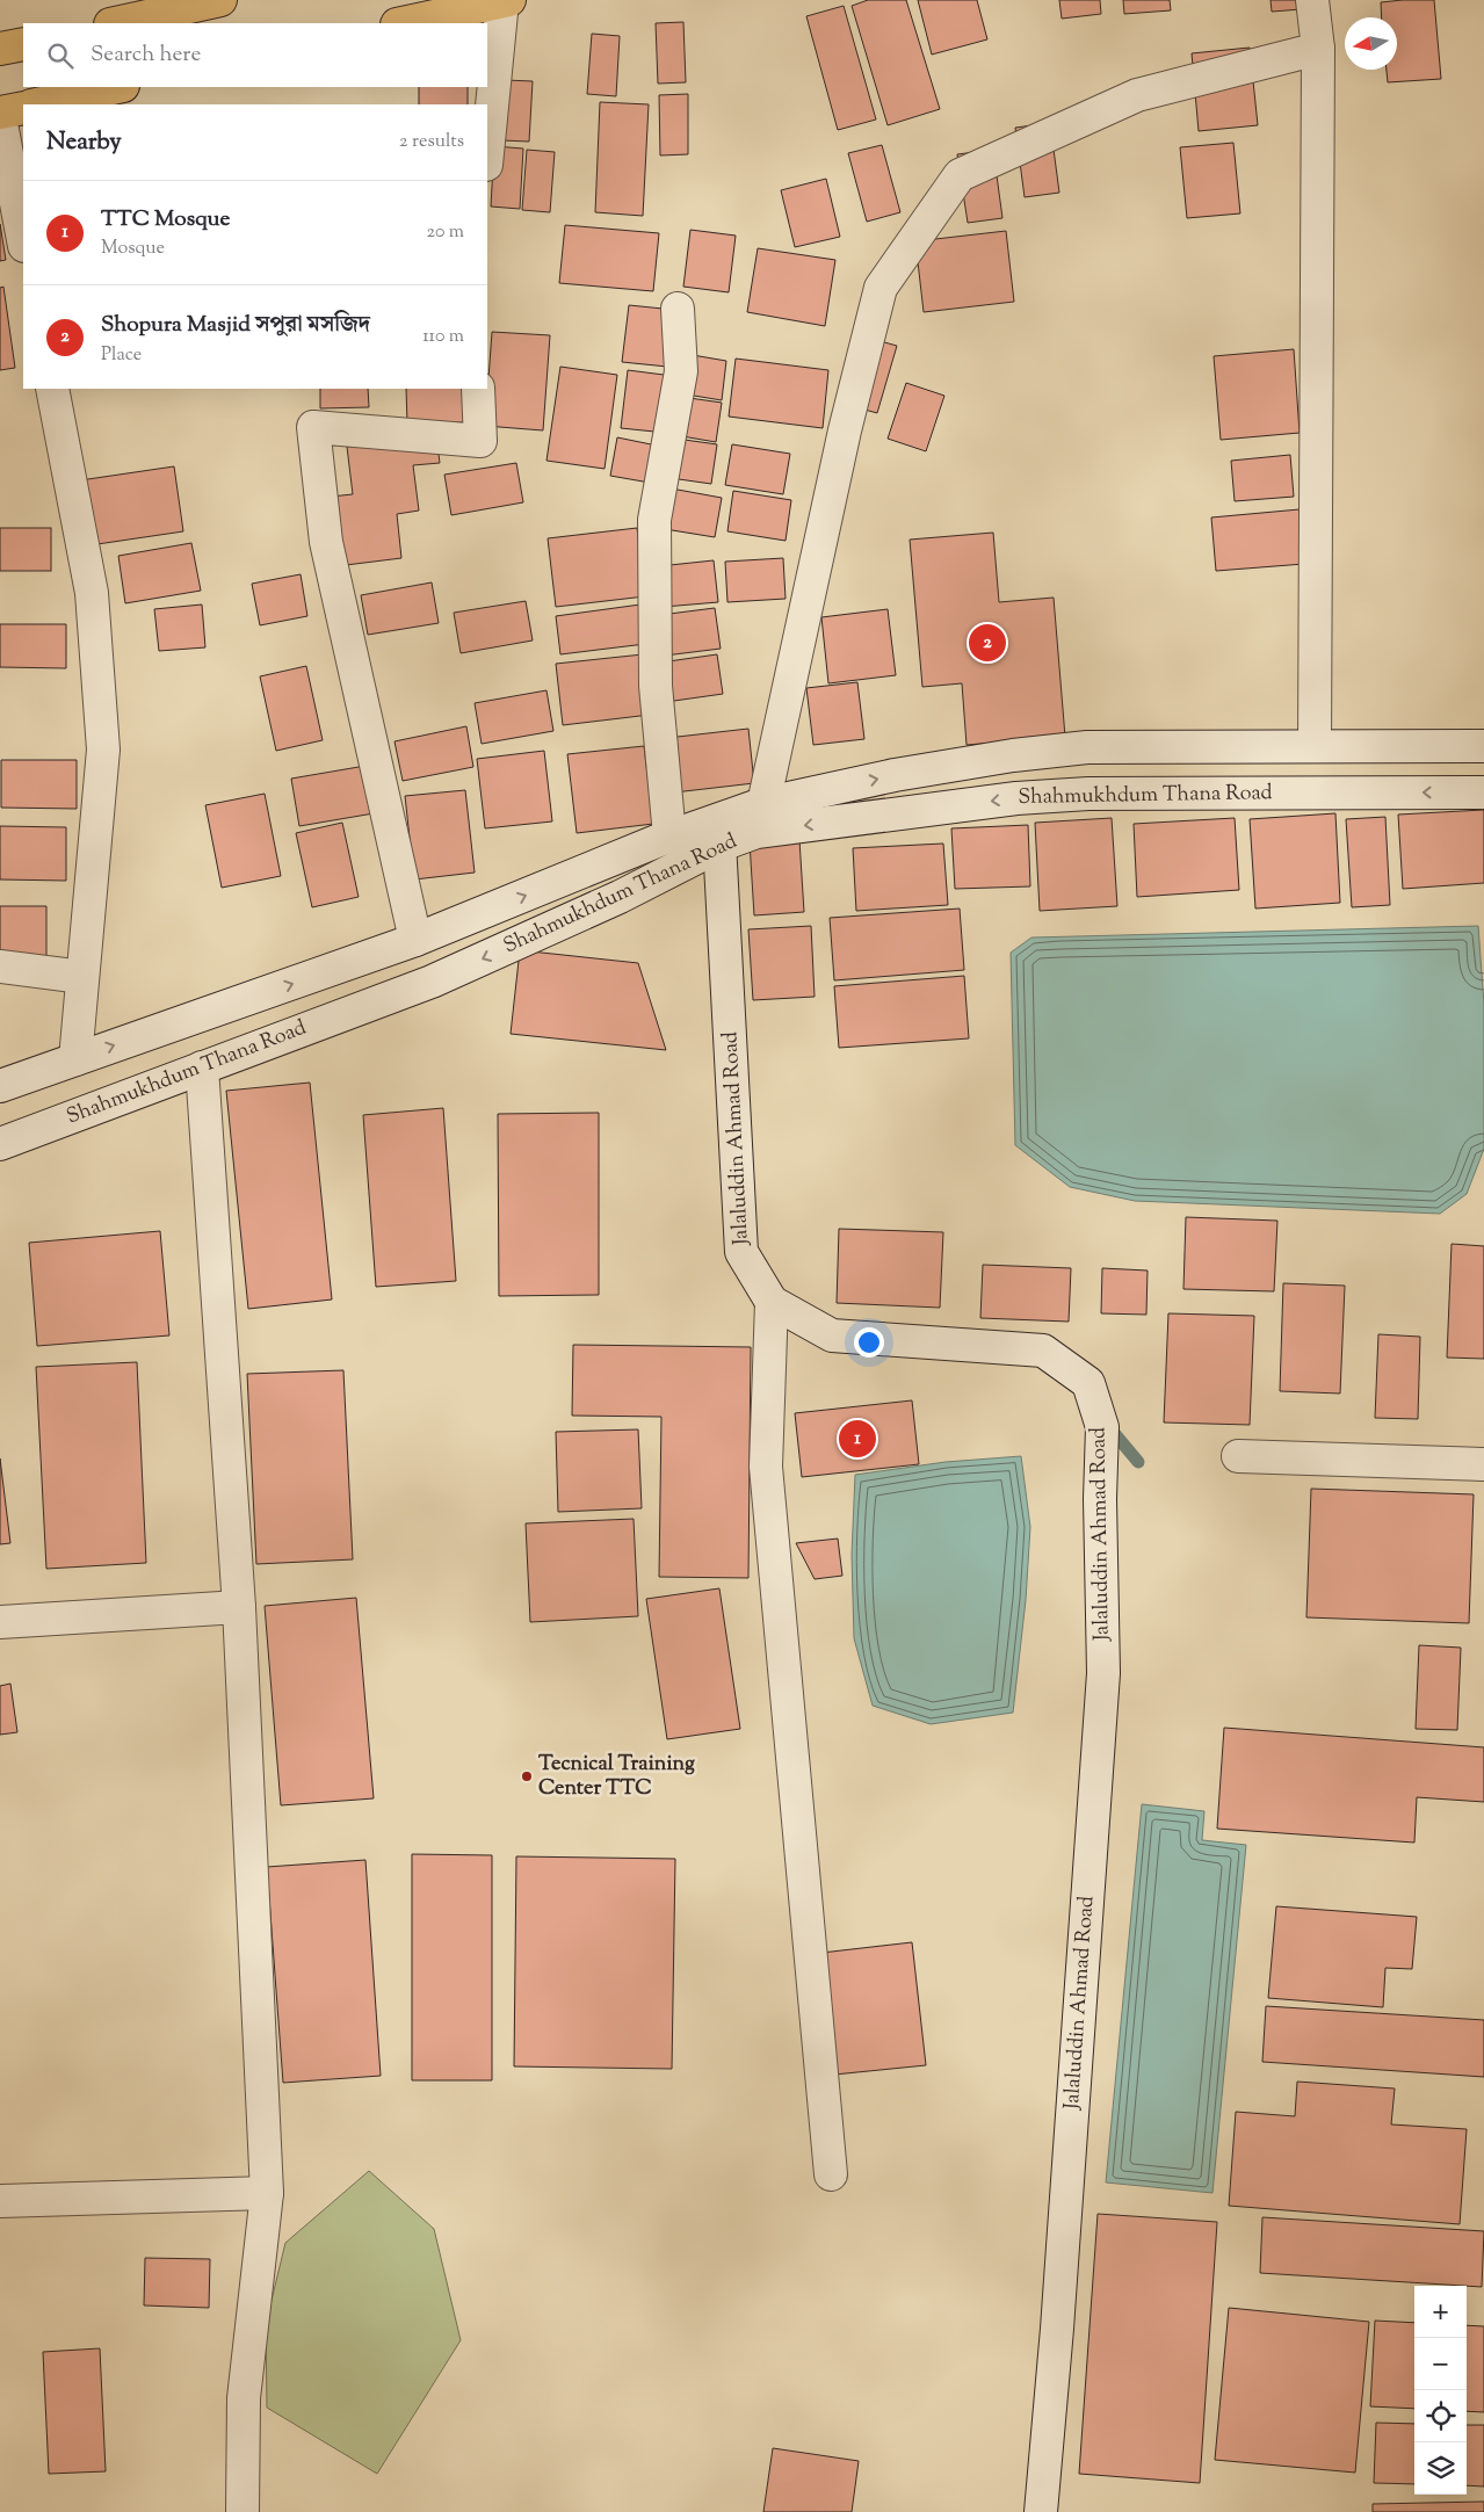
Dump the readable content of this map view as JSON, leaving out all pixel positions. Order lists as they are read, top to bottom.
{
  "streets": {
    "street": ["Shahmukhdum Thana Road", "Jalaluddin Ahmad Road"]
  },
  "crossings": [
    ["Shahmukhdum Thana Road", "Jalaluddin Ahmad Road"]
  ],
  "places": ["Tecnical Training Center TTC"],
  "north": "left",
  "page": {
    "search": "Search here",
    "heading": ["Nearby", "2 results"],
    "list": [
      {
        "mark": "1",
        "name": "TTC Mosque",
        "note": "Mosque",
        "value": "20 m"
      },
      {
        "mark": "2",
        "name": "Shopura Masjid সপুরা মসজিদ",
        "note": "Place",
        "value": "110 m"
      }
    ],
    "pins": ["2", "1"],
    "map_buttons": ["+", "−"]
  }
}
